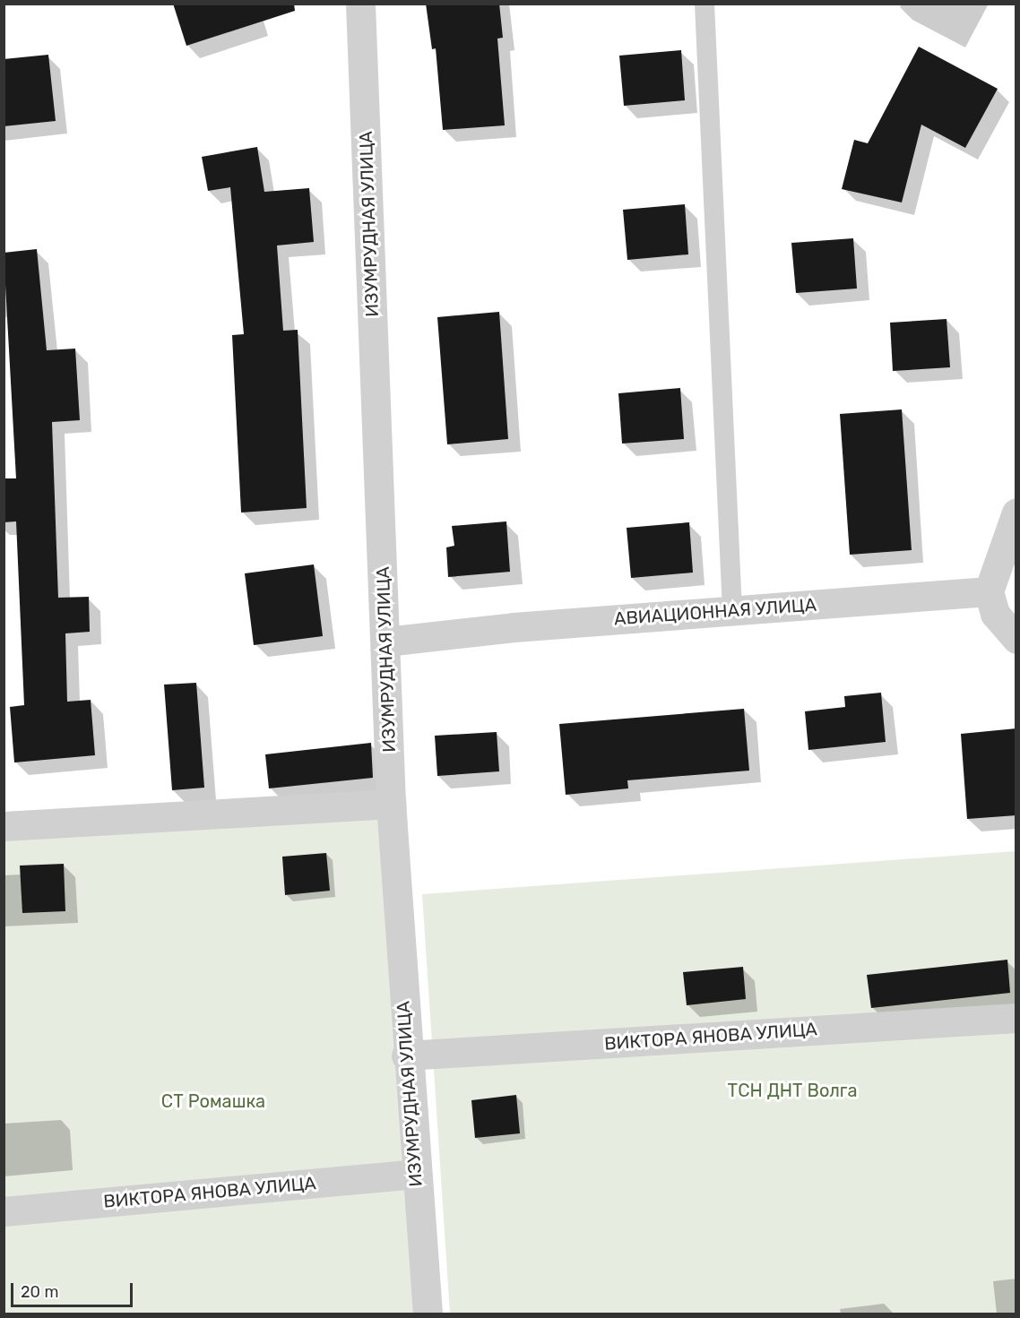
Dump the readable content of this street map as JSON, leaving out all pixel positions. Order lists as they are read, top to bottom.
{
  "streets": {
    "street": ["ИЗУМРУДНАЯ УЛИЦА", "АВИАЦИОННАЯ УЛИЦА", "ВИКТОРА ЯНОВА УЛИЦА"]
  },
  "crossings": [
    ["ИЗУМРУДНАЯ УЛИЦА", "АВИАЦИОННАЯ УЛИЦА"],
    ["ИЗУМРУДНАЯ УЛИЦА", "ВИКТОРА ЯНОВА УЛИЦА"]
  ],
  "parks": ["ТСН ДНТ Волга", "СТ Ромашка"],
  "scale_bar": "20 m"
}
